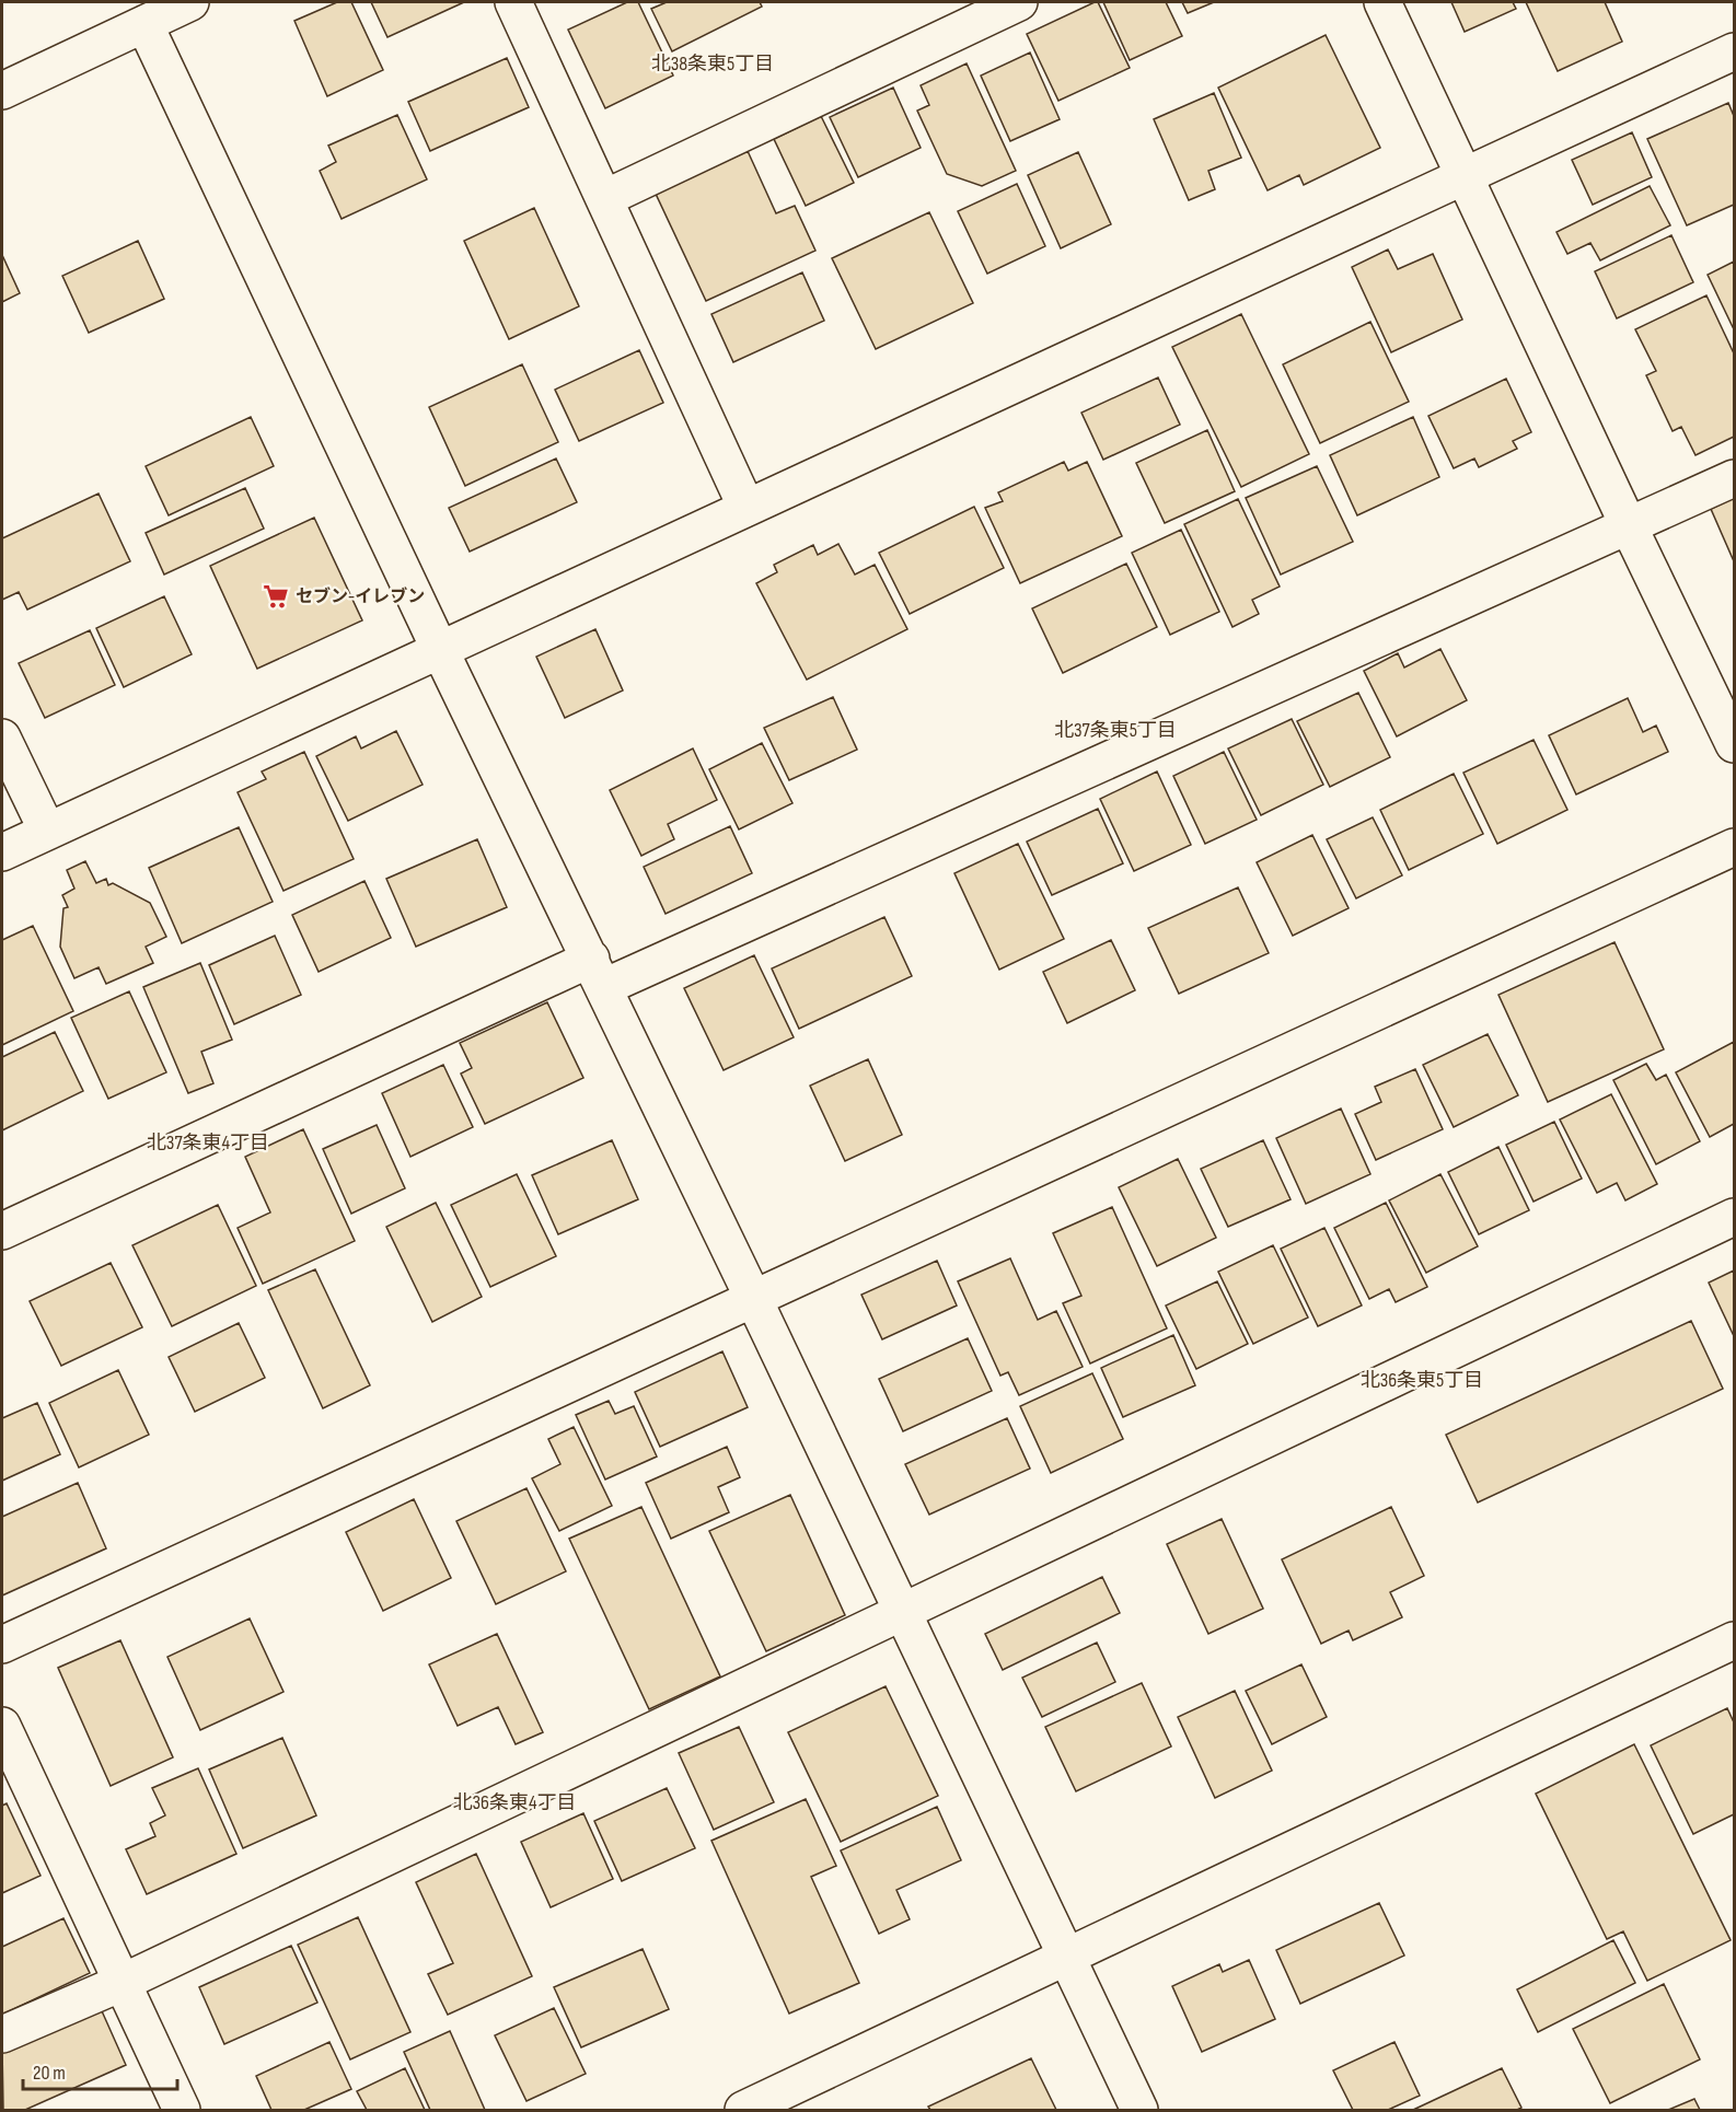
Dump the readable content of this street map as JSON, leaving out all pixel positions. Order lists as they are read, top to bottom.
{
  "districts": [
    "北38条東5丁目",
    "北37条東5丁目",
    "北37条東4丁目",
    "北36条東5丁目",
    "北36条東4丁目"
  ],
  "places": {
    "supermarket": ["セブン-イレブン"]
  },
  "scale_bar": "20 m"
}
